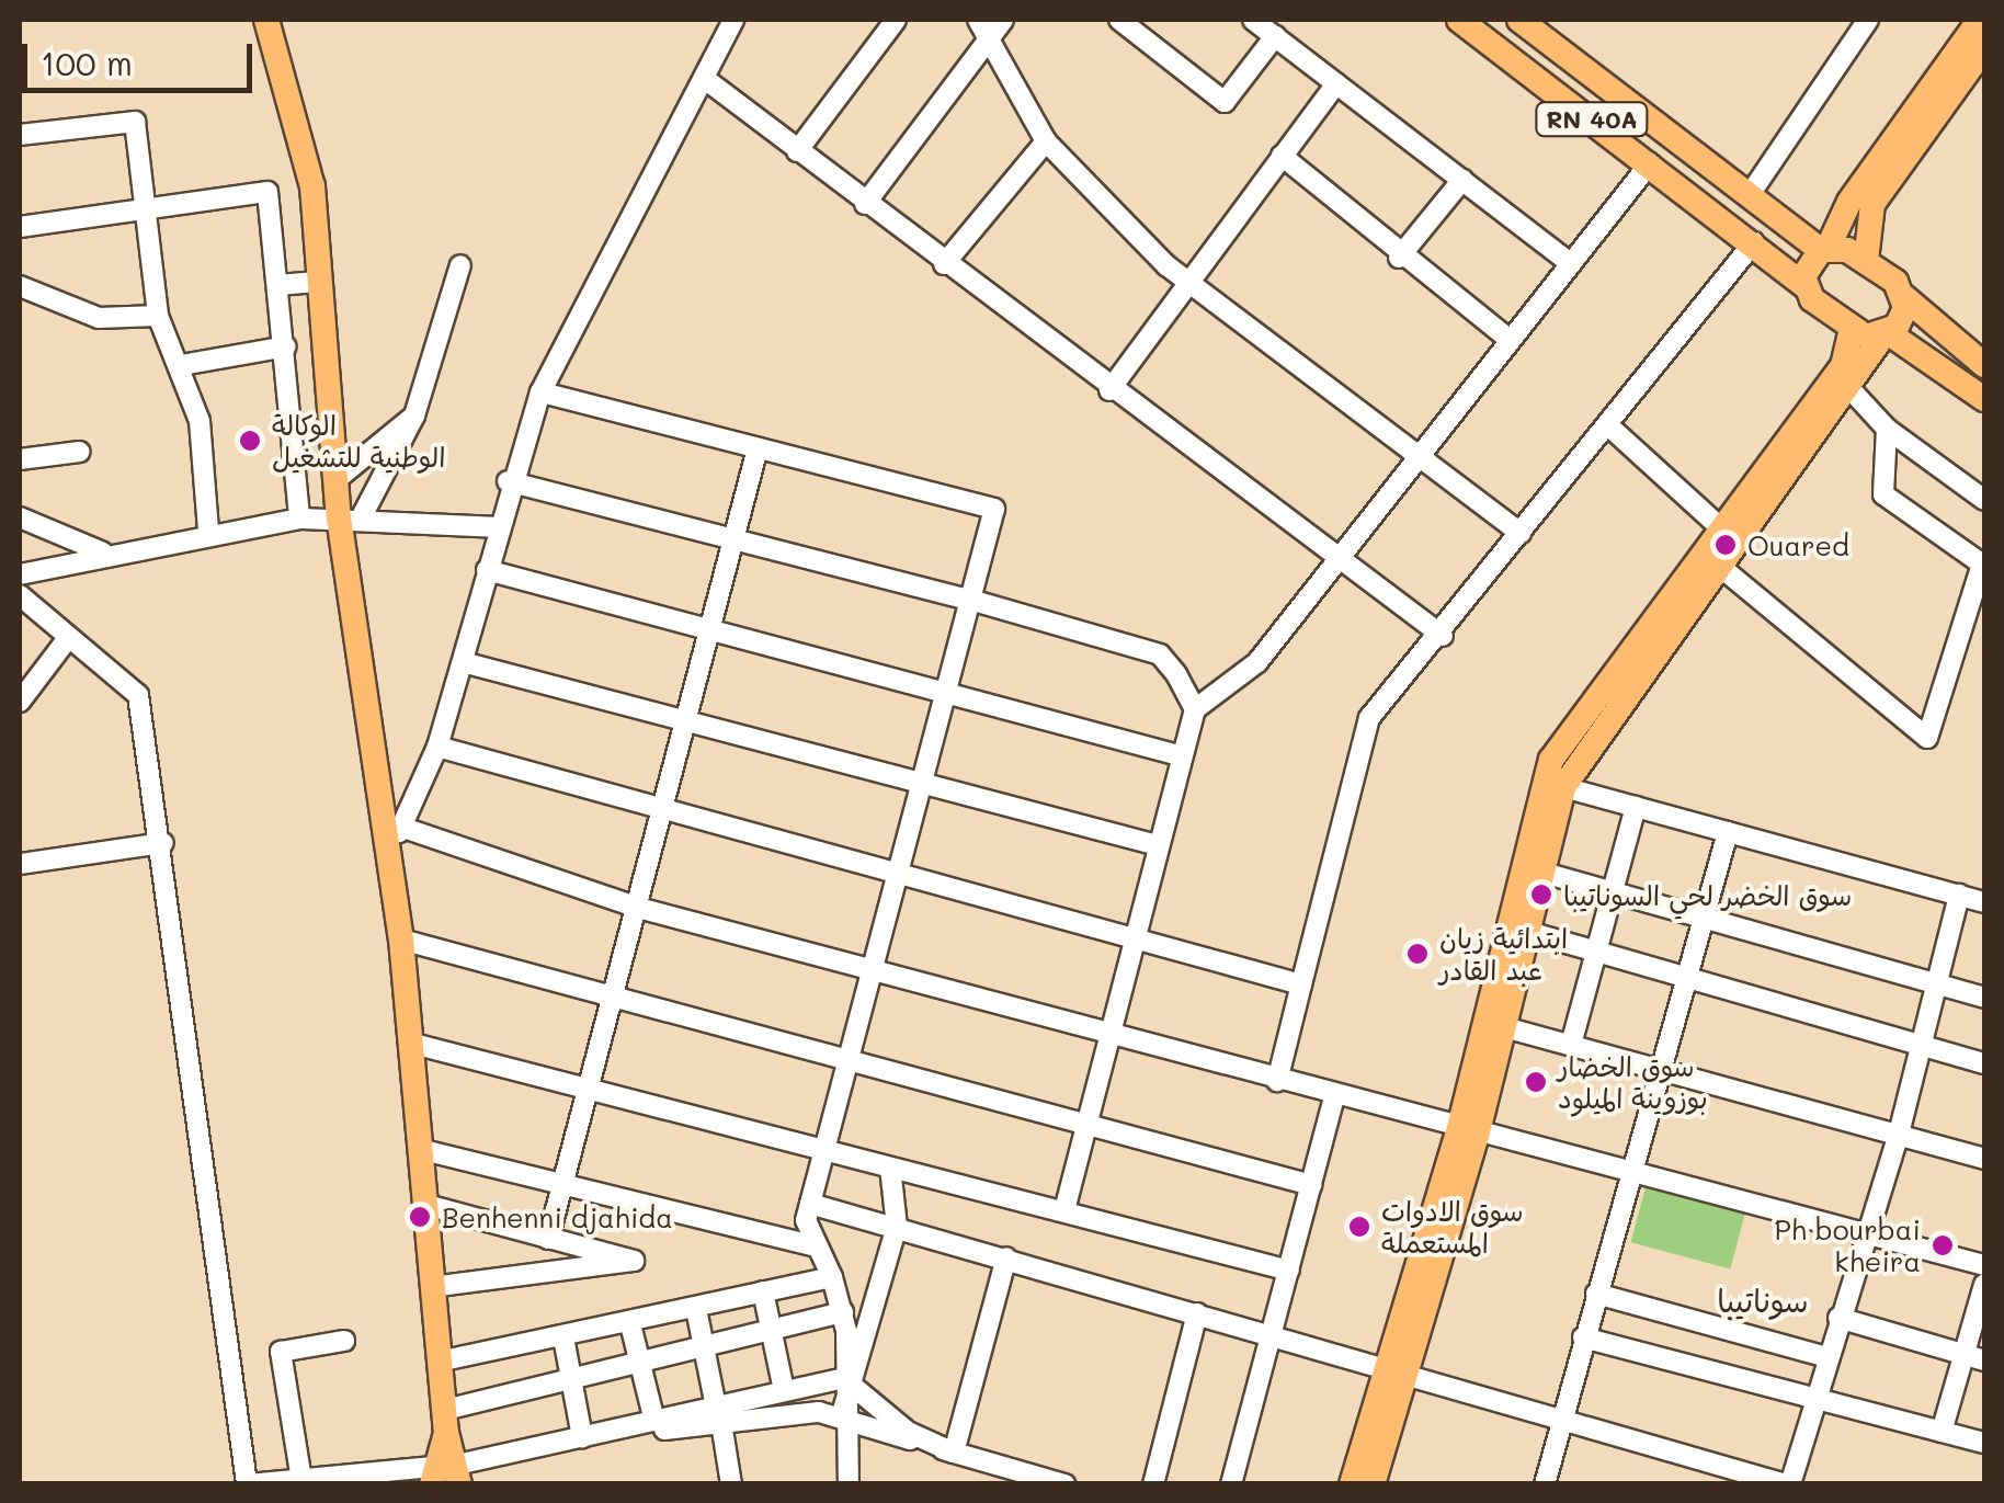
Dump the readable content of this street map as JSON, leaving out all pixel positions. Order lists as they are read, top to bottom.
{
  "streets": {
    "main road": ["RN 40A"]
  },
  "districts": ["سوناتيبا"],
  "places": [
    "الوكالة الوطنية للتشغيل",
    "Ouared",
    "سوق الخضر لحي السوناتيبا",
    "ابتدائية زيان عبد القادر",
    "سوق الخضار بوزوينة الميلود",
    "Benhenni djahida",
    "سوق الادوات المستعملة",
    "Ph bourbai kheira"
  ],
  "scale_bar": "100 m"
}
